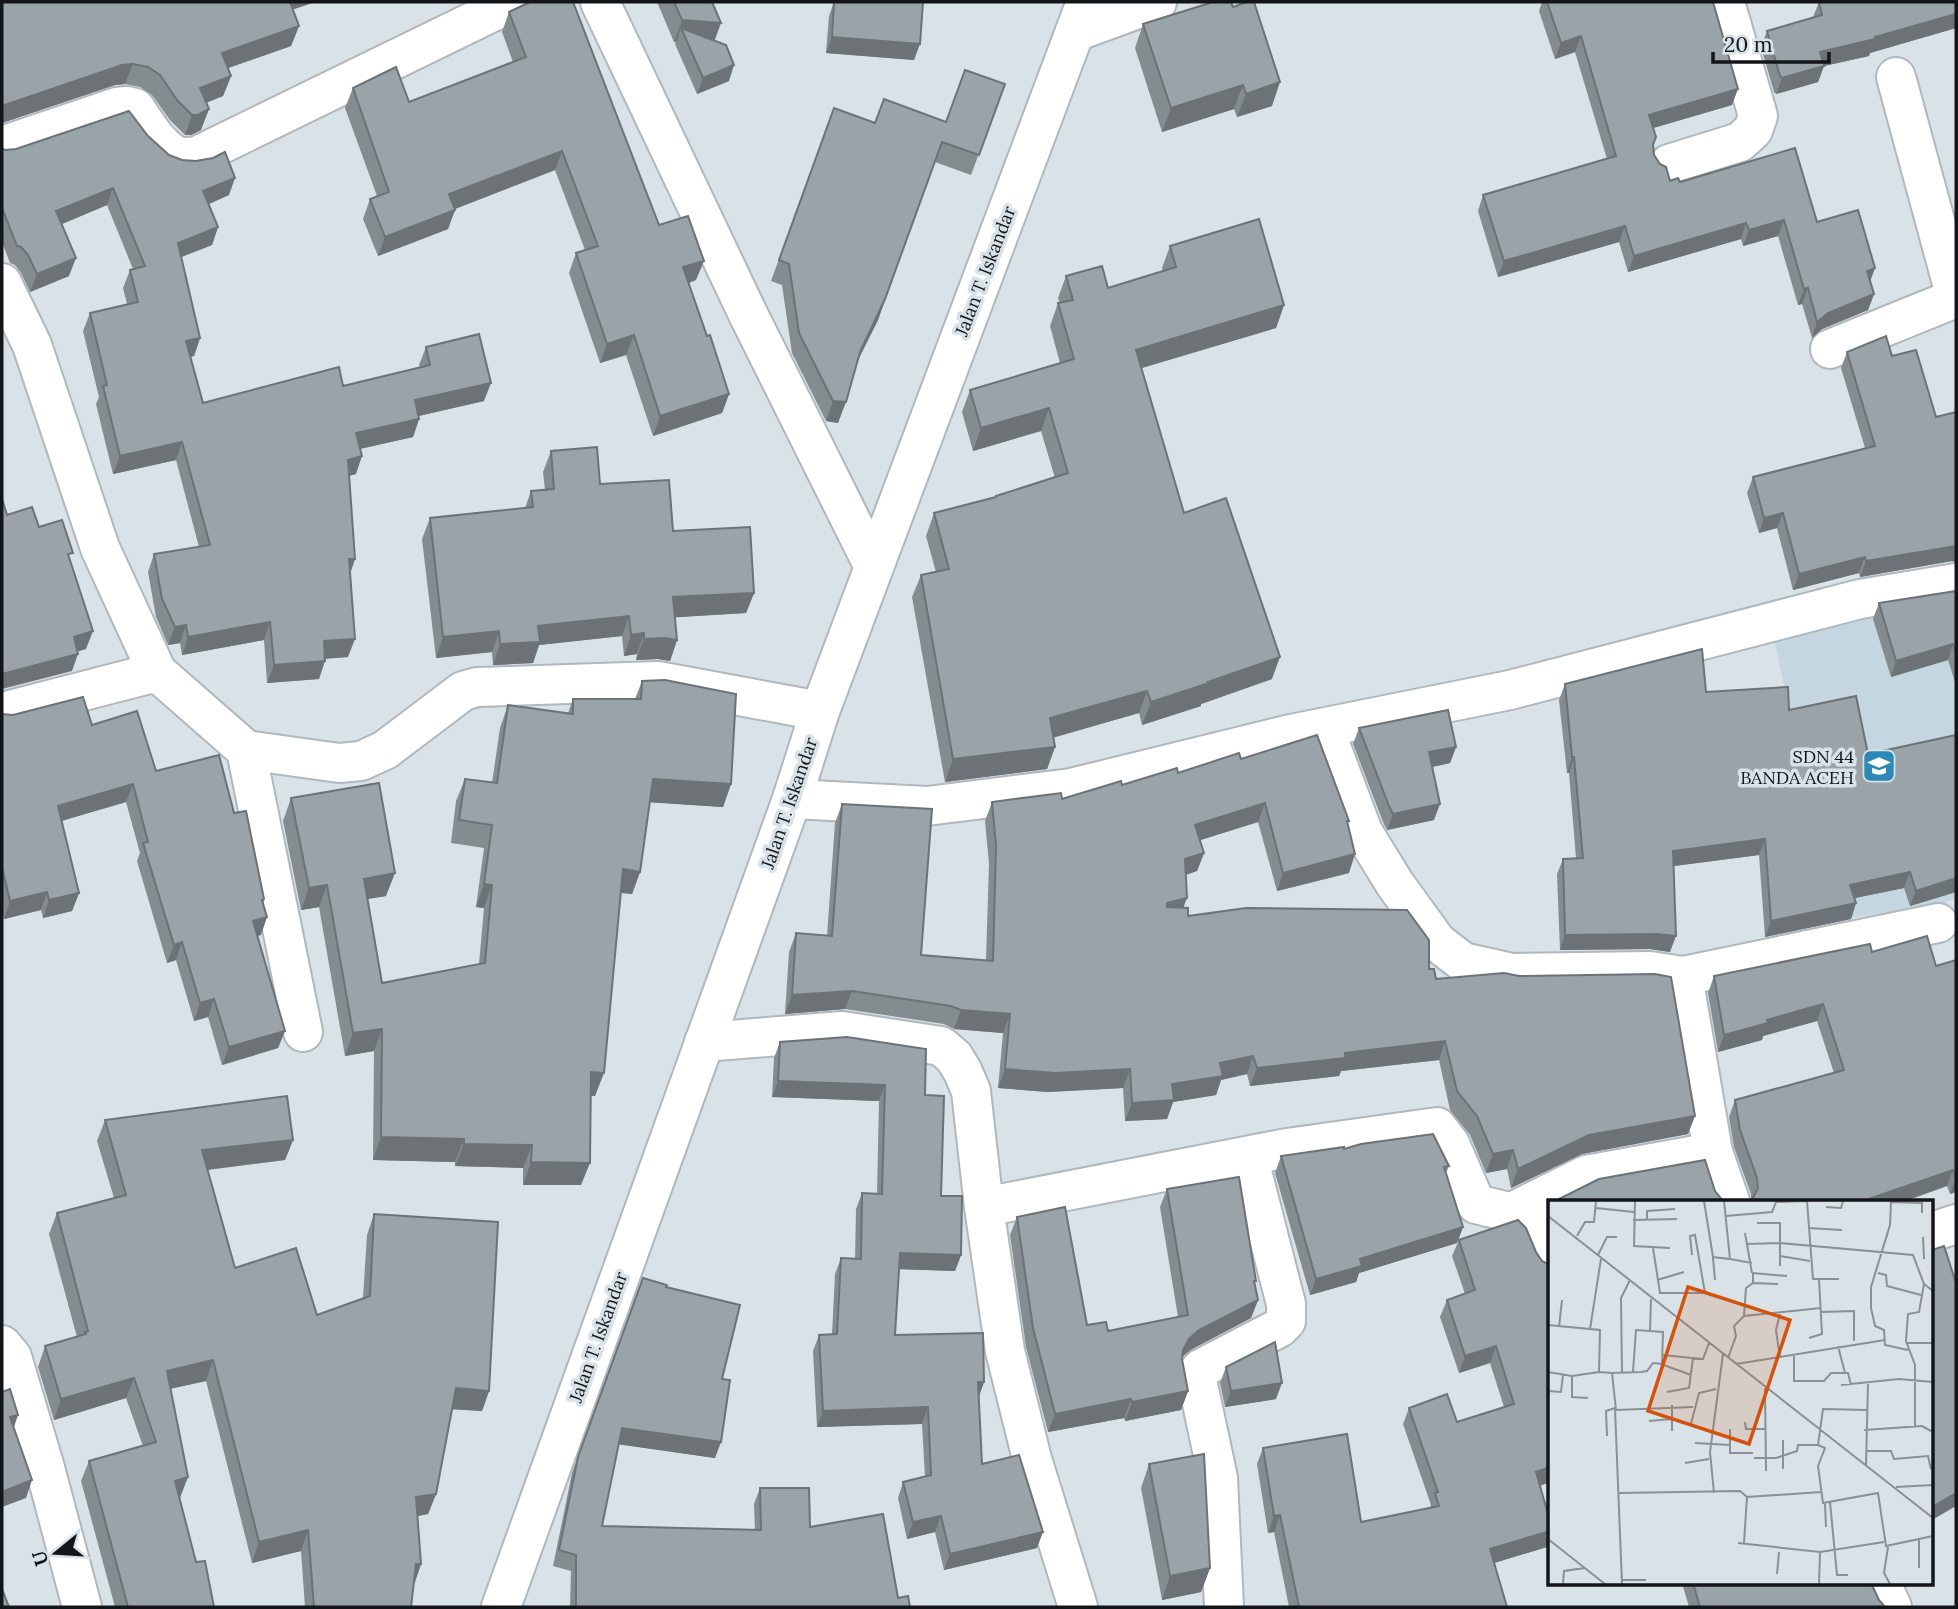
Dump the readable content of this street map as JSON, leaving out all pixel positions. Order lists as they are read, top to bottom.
{
  "streets": {
    "street": ["Jalan T. Iskandar"]
  },
  "places": {
    "school or university": ["SDN 44 BANDA ACEH"]
  },
  "scale_bar": "20 m",
  "north": "left"
}
